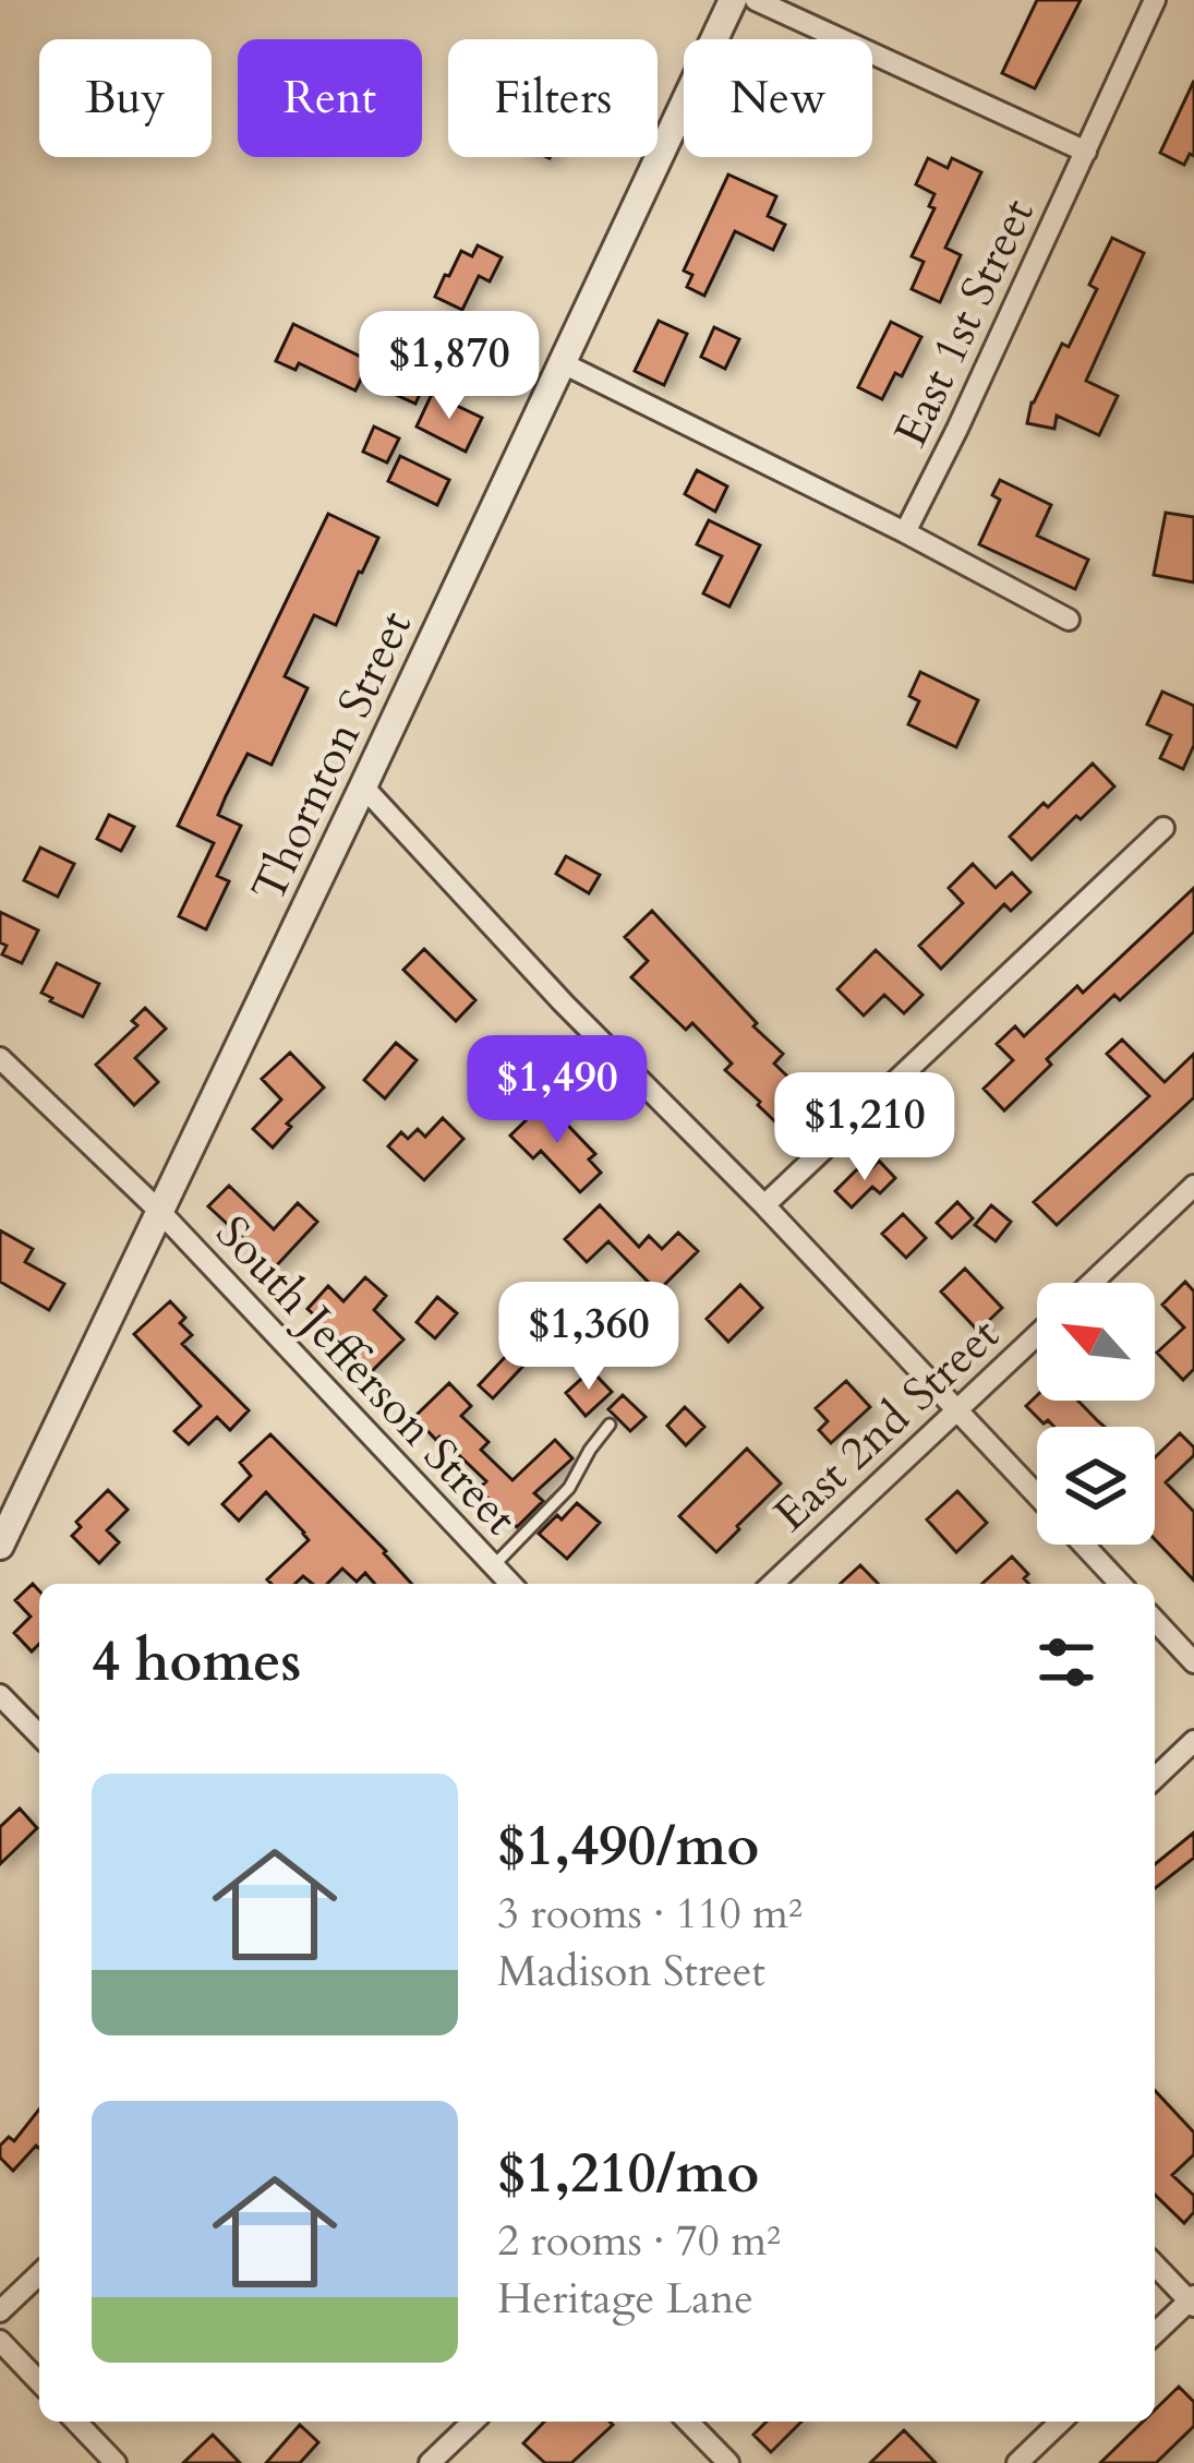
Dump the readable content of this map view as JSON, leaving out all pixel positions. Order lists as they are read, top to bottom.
{
  "streets": {
    "street": [
      "East 1st Street",
      "Thornton Street",
      "South Jefferson Street",
      "East 2nd Street"
    ]
  },
  "crossings": [
    ["Thornton Street", "South Jefferson Street"]
  ],
  "north": "top left",
  "page": {
    "chip": [
      "Buy",
      "Rent",
      "Filters",
      "New"
    ],
    "price": [
      "$1,870",
      "$1,490",
      "$1,210",
      "$1,360"
    ],
    "heading": "4 homes",
    "list": [
      {
        "name": "$1,490/mo",
        "note": "3 rooms · 110 m² · Madison Street"
      },
      {
        "name": "$1,210/mo",
        "note": "2 rooms · 70 m² · Heritage Lane"
      }
    ]
  }
}
